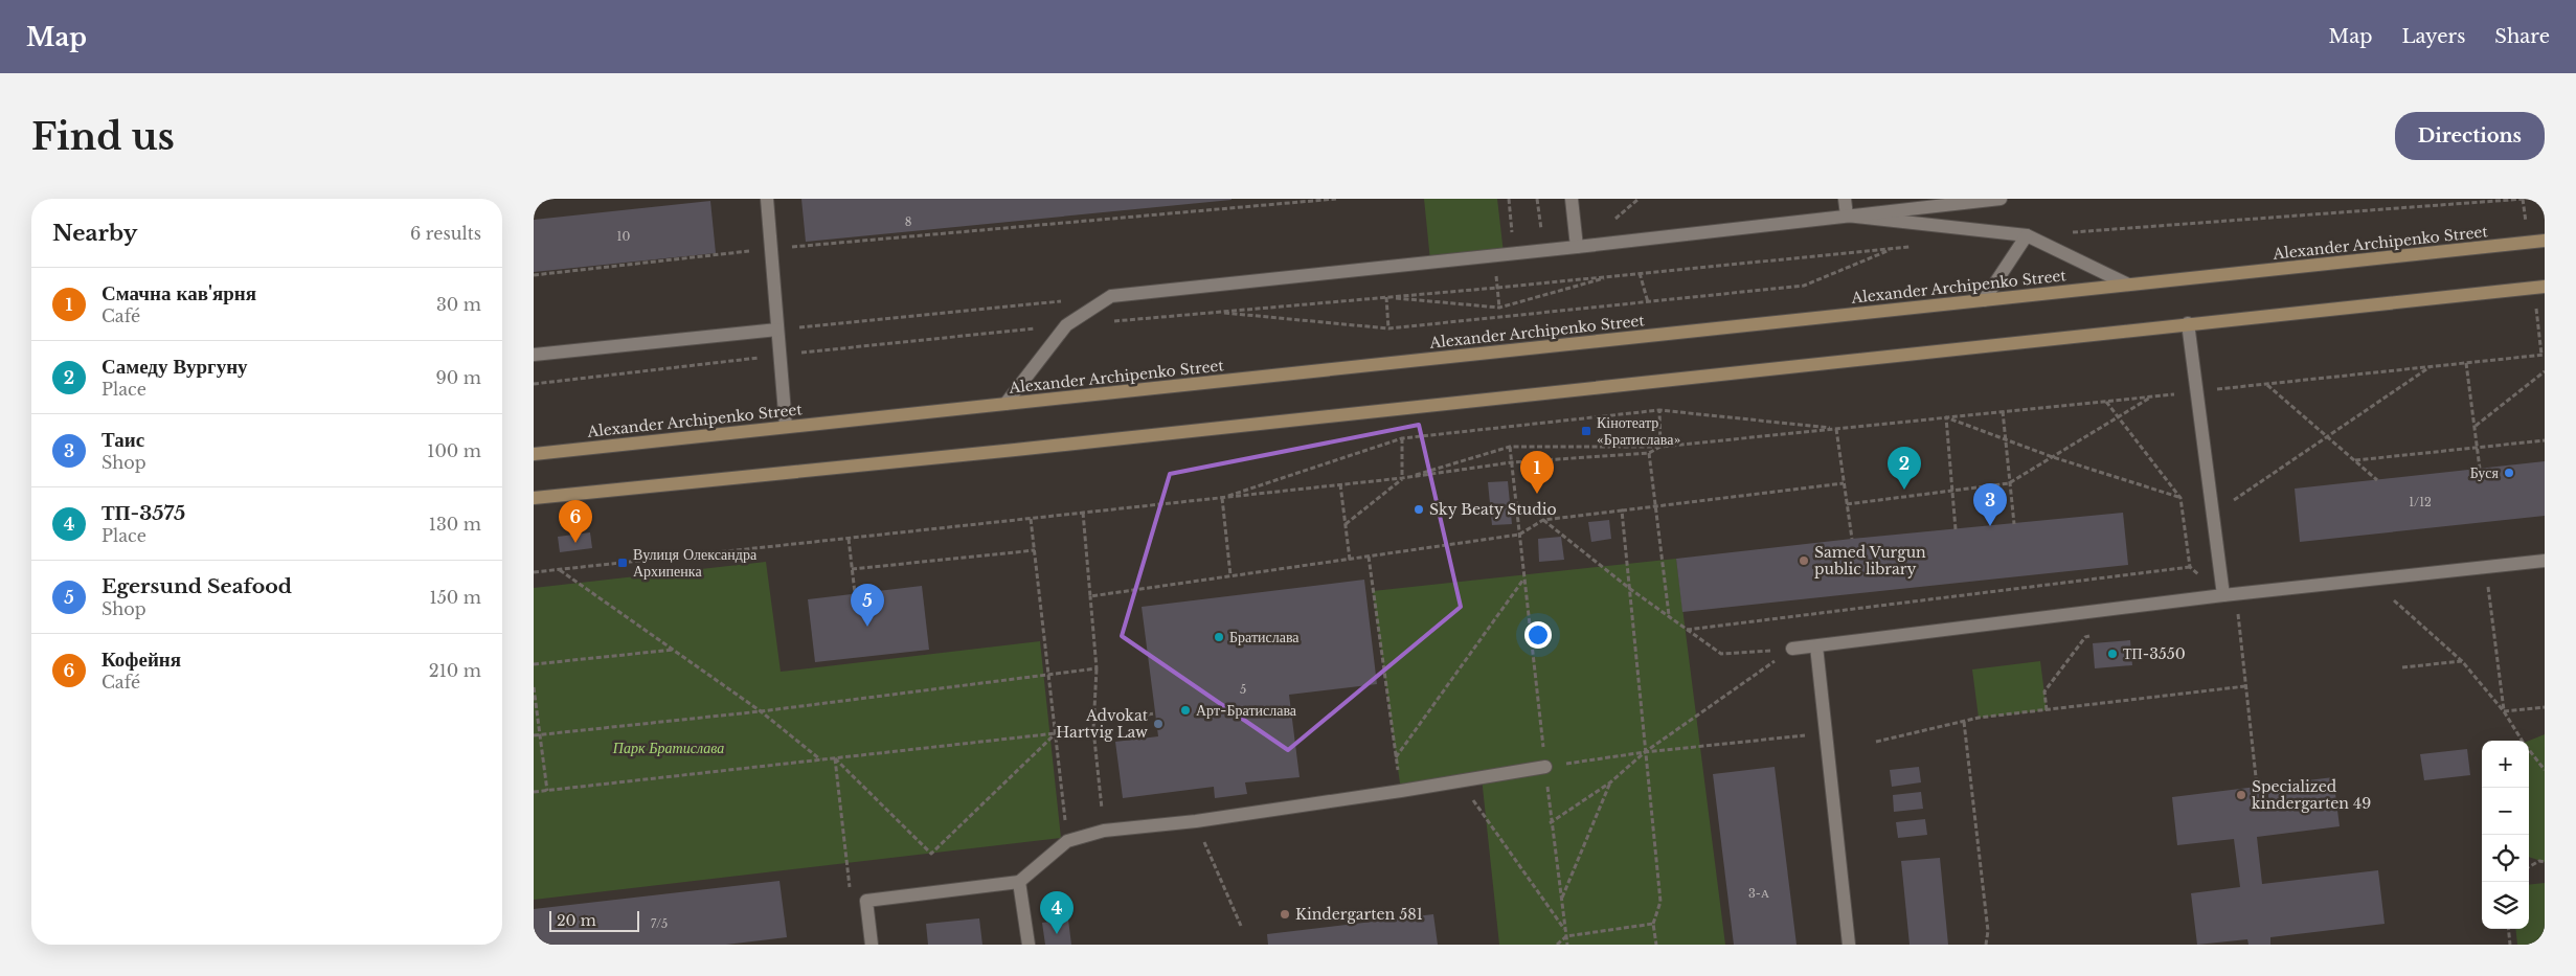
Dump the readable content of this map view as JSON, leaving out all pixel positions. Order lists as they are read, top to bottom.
{
  "streets": {
    "main road": ["Alexander Archipenko Street"]
  },
  "parks": ["Парк Братислава"],
  "places": {
    "transit": ["Кінотеатр «Братислава»", "Вулиця Олександра Архипенка"],
    "other": [
      "Буся",
      "Sky Beaty Studio",
      "Samed Vurgun public library",
      "Братислава",
      "ТП-3550",
      "Арт-Братислава",
      "Advokat Hartvig Law",
      "Specialized kindergarten 49",
      "Kindergarten 581"
    ]
  },
  "house_numbers": [
    "8",
    "10",
    "1/12",
    "5",
    "3-А",
    "7/5"
  ],
  "scale_bar": "20 m",
  "page": {
    "header": "Map",
    "nav": ["Map", "Layers", "Share"],
    "buttons": "Directions",
    "title": "Find us",
    "heading": ["Nearby", "6 results"],
    "list": [
      {
        "mark": "1",
        "name": "Смачна кав'ярня",
        "note": "Café",
        "value": "30 m"
      },
      {
        "mark": "2",
        "name": "Самеду Вургуну",
        "note": "Place",
        "value": "90 m"
      },
      {
        "mark": "3",
        "name": "Таис",
        "note": "Shop",
        "value": "100 m"
      },
      {
        "mark": "4",
        "name": "ТП-3575",
        "note": "Place",
        "value": "130 m"
      },
      {
        "mark": "5",
        "name": "Egersund Seafood",
        "note": "Shop",
        "value": "150 m"
      },
      {
        "mark": "6",
        "name": "Кофейня",
        "note": "Café",
        "value": "210 m"
      }
    ],
    "pins": [
      "2",
      "1",
      "3",
      "6",
      "5",
      "4"
    ],
    "map_buttons": ["+", "−"],
    "scale": "20 m"
  }
}
